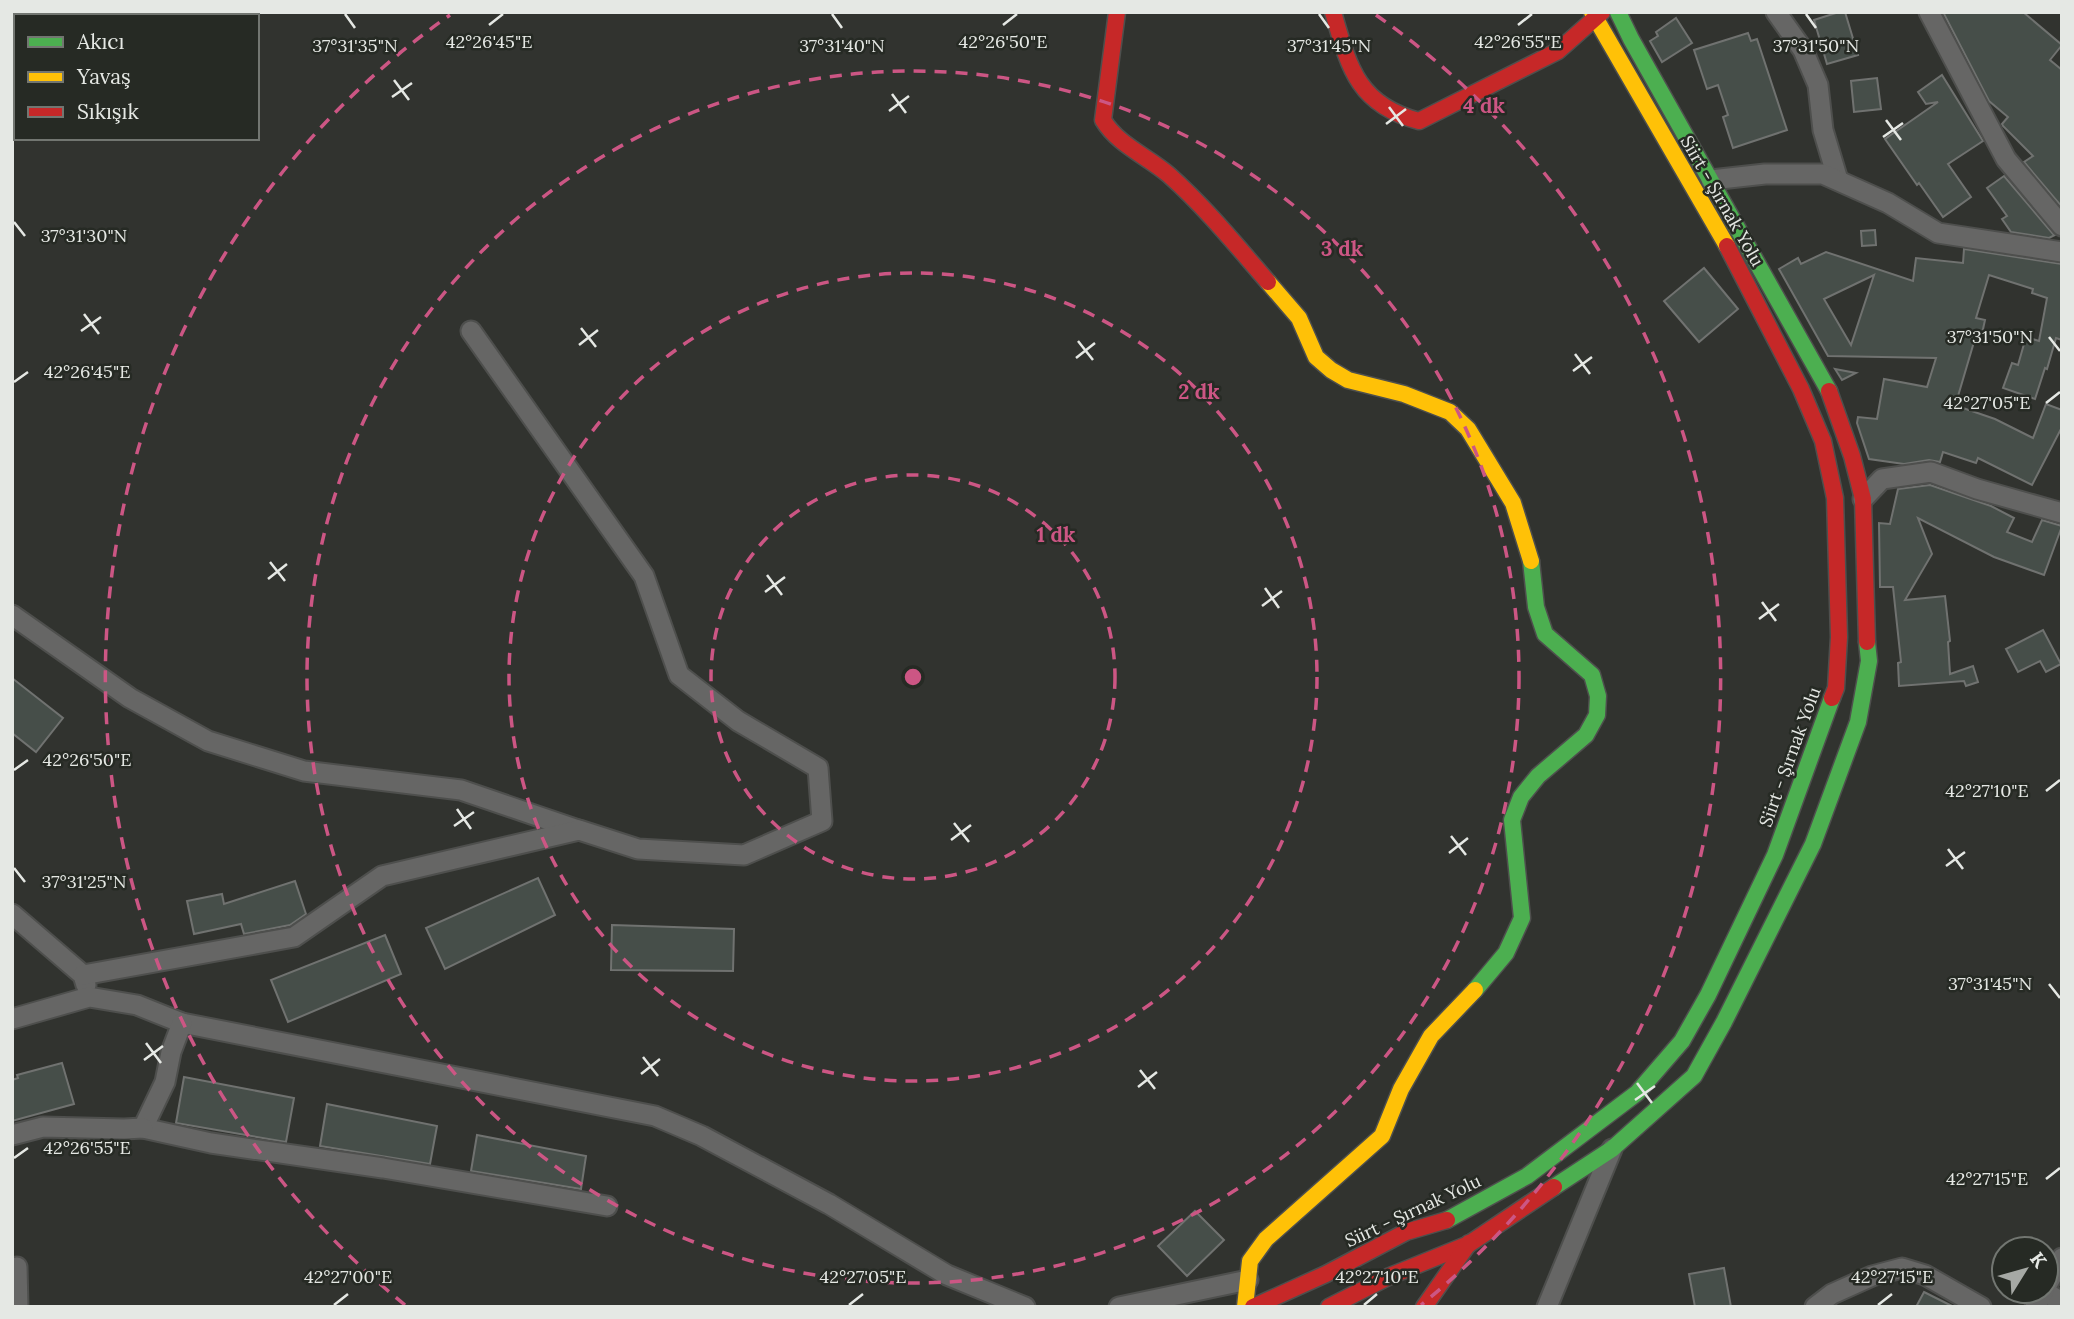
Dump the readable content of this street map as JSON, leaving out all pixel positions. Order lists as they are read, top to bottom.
{
  "streets": {
    "street": ["Siirt - Şırnak Yolu"]
  },
  "legend": ["Akıcı", "Yavaş", "Sıkışık"],
  "north": "top right",
  "coordinates": [
    "42°26'45\"E",
    "42°26'50\"E",
    "42°26'55\"E",
    "37°31'35\"N",
    "37°31'40\"N",
    "37°31'45\"N",
    "37°31'50\"N",
    "37°31'30\"N",
    "42°27'05\"E",
    "42°27'10\"E",
    "37°31'25\"N",
    "42°27'15\"E",
    "42°27'00\"E"
  ],
  "rings": [
    "4 dk",
    "3 dk",
    "2 dk",
    "1 dk"
  ]
}
